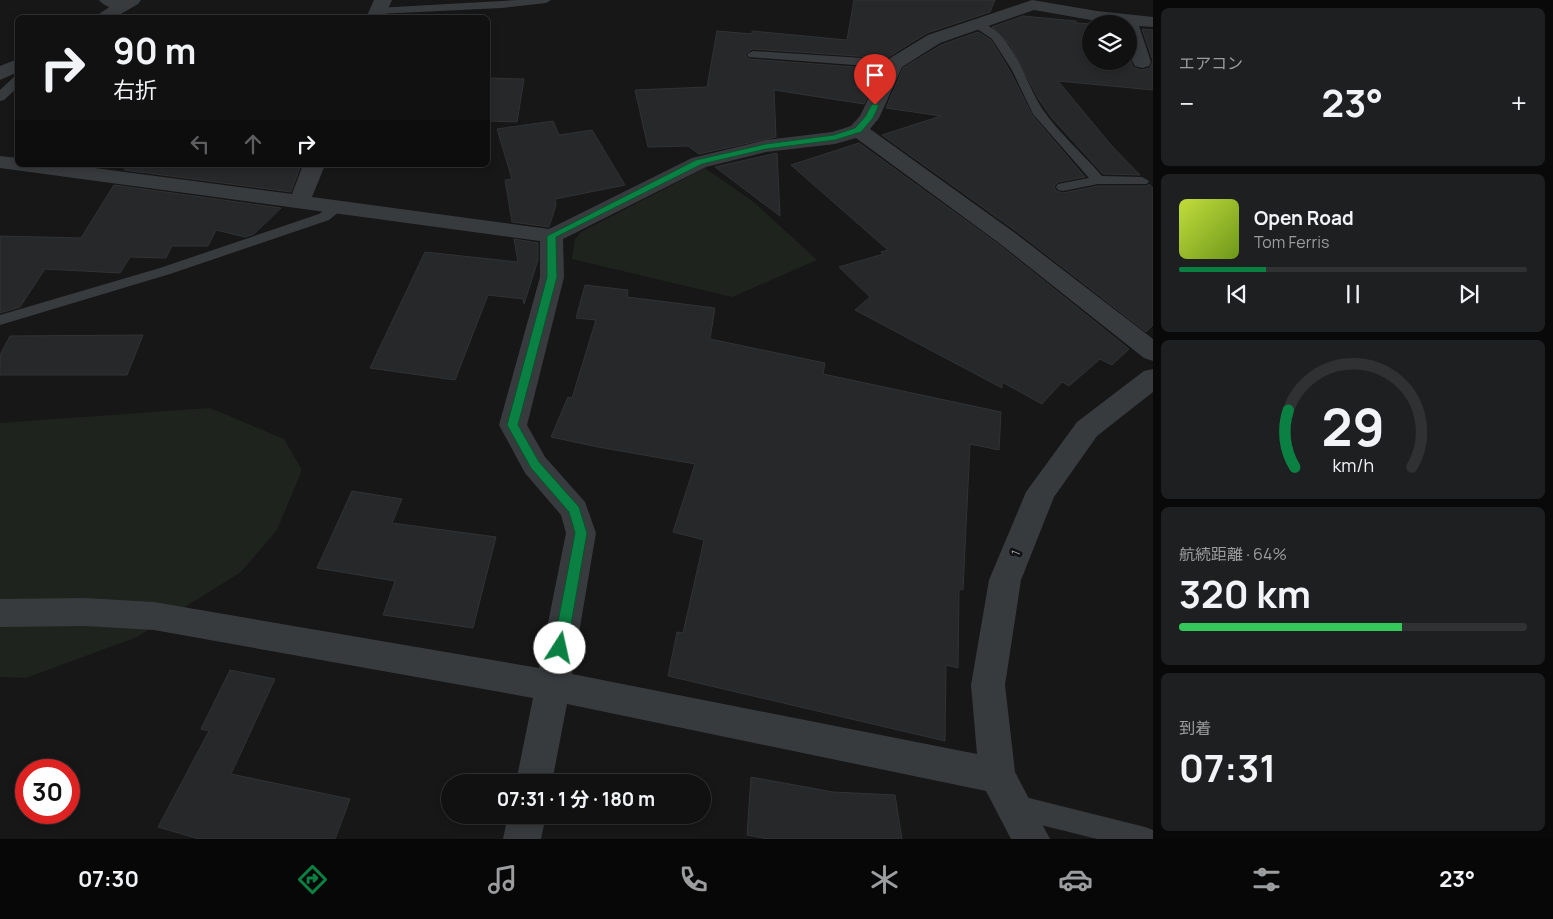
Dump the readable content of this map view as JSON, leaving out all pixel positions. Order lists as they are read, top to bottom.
{
  "streets": {
    "street": ["1"]
  },
  "page": {
    "tile": [
      "エアコン",
      ["航続距離 · 64%", "320 km"],
      ["到着", "07:31"]
    ],
    "turn": ["90 m", "右折"],
    "heat": ["−", "23°", "+"],
    "song": ["Open Road", "Tom Ferris"],
    "limit": "30",
    "trip": "07:31 · 1 分 · 180 m",
    "tabs": ["07:30", "23°"],
    "gauge": ["29", "km/h"]
  }
}
